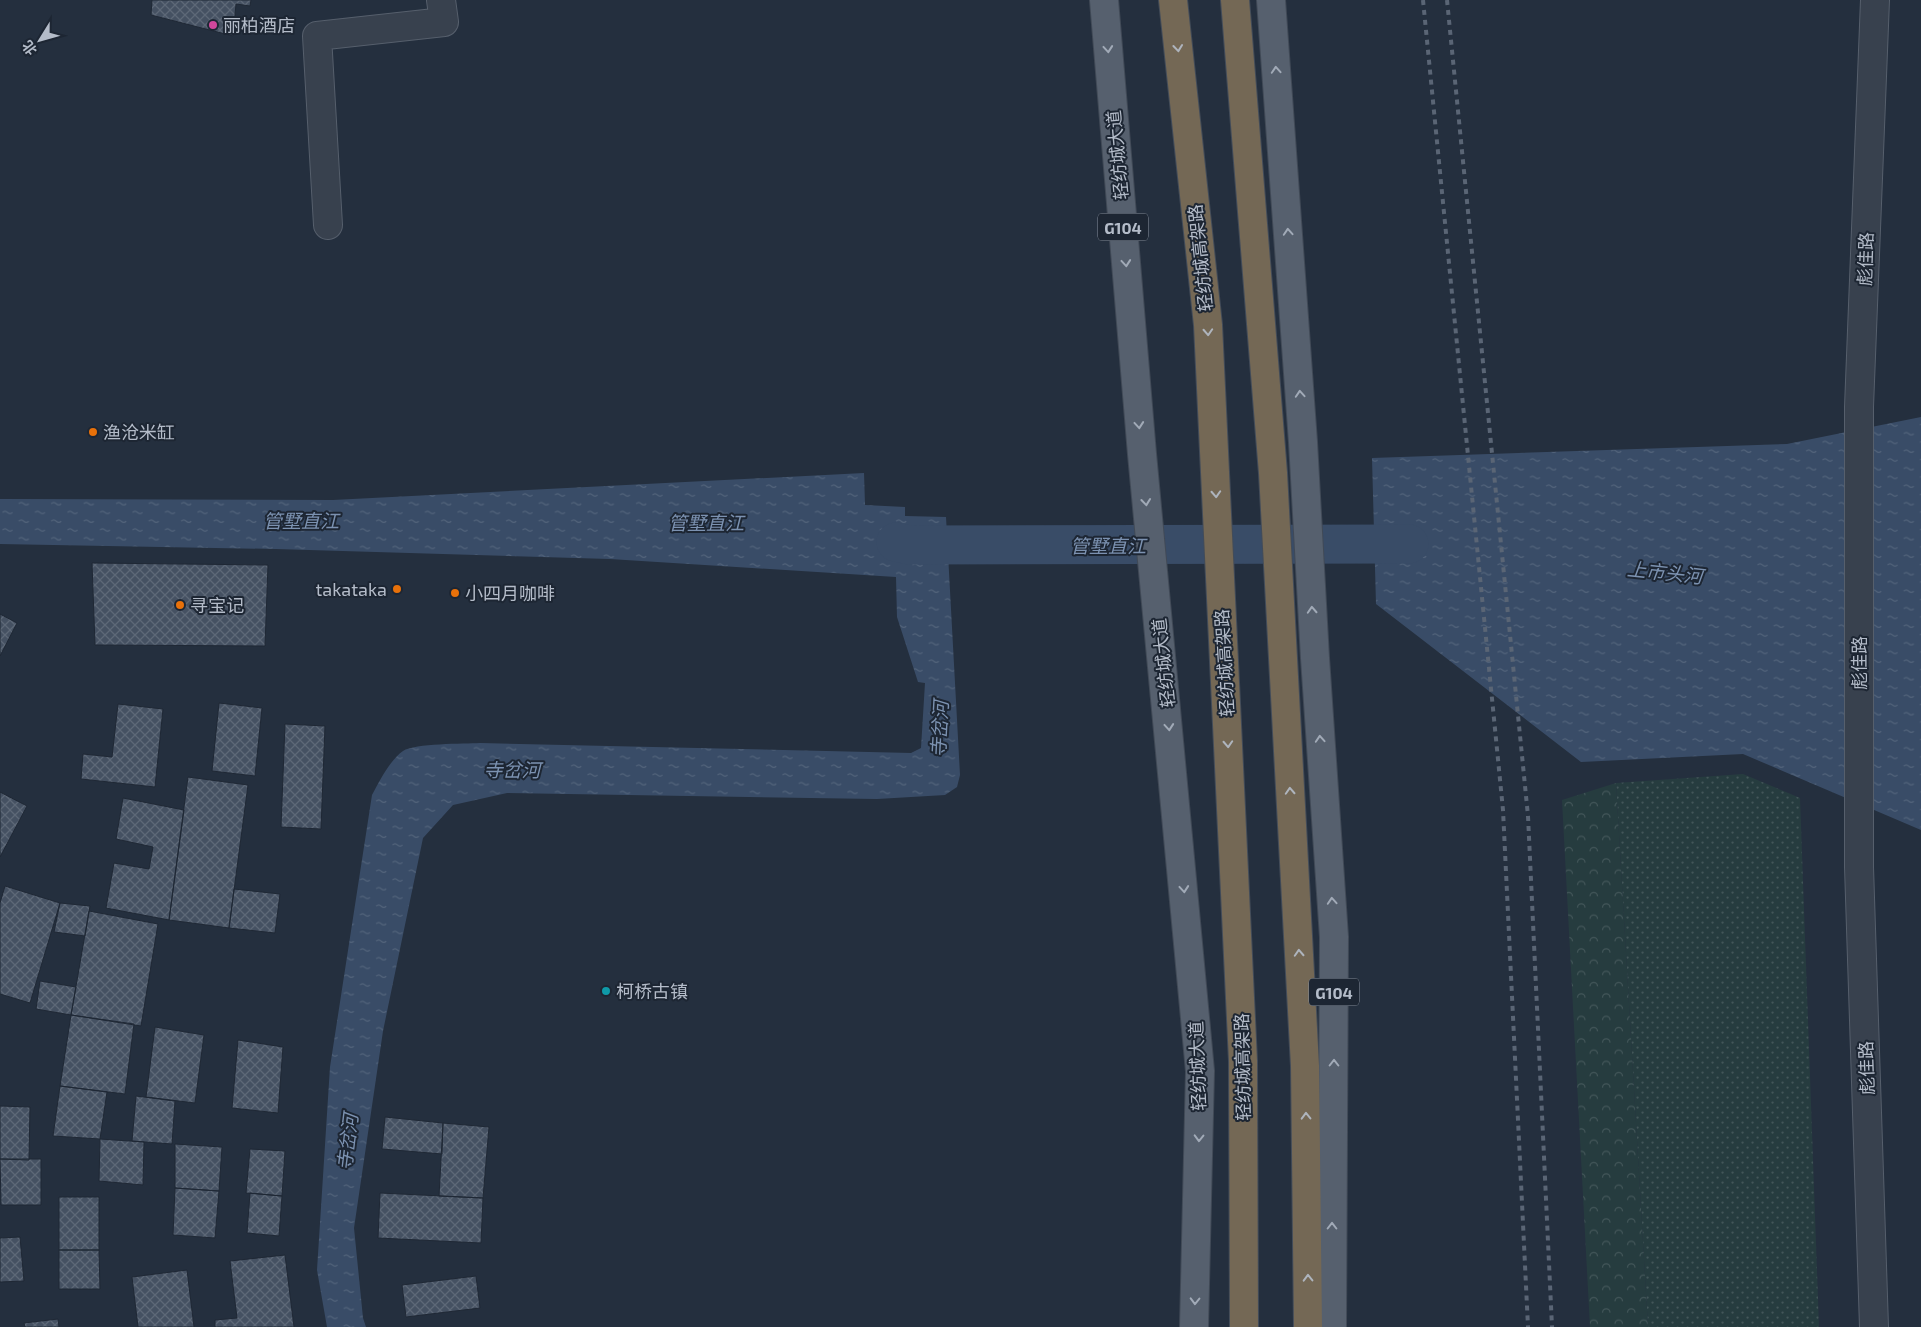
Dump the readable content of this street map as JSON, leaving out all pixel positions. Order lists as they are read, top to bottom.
{
  "streets": {
    "highway": ["轻纺城高架路"],
    "main road": ["轻纺城大道", "G104"],
    "street": ["彪佳路"]
  },
  "water": ["管墅直江", "上市头河", "寺岔河"],
  "places": [
    "丽柏酒店",
    "渔沧米缸",
    "takataka",
    "小四月咖啡",
    "寻宝记",
    "柯桥古镇"
  ],
  "north": "bottom left"
}
